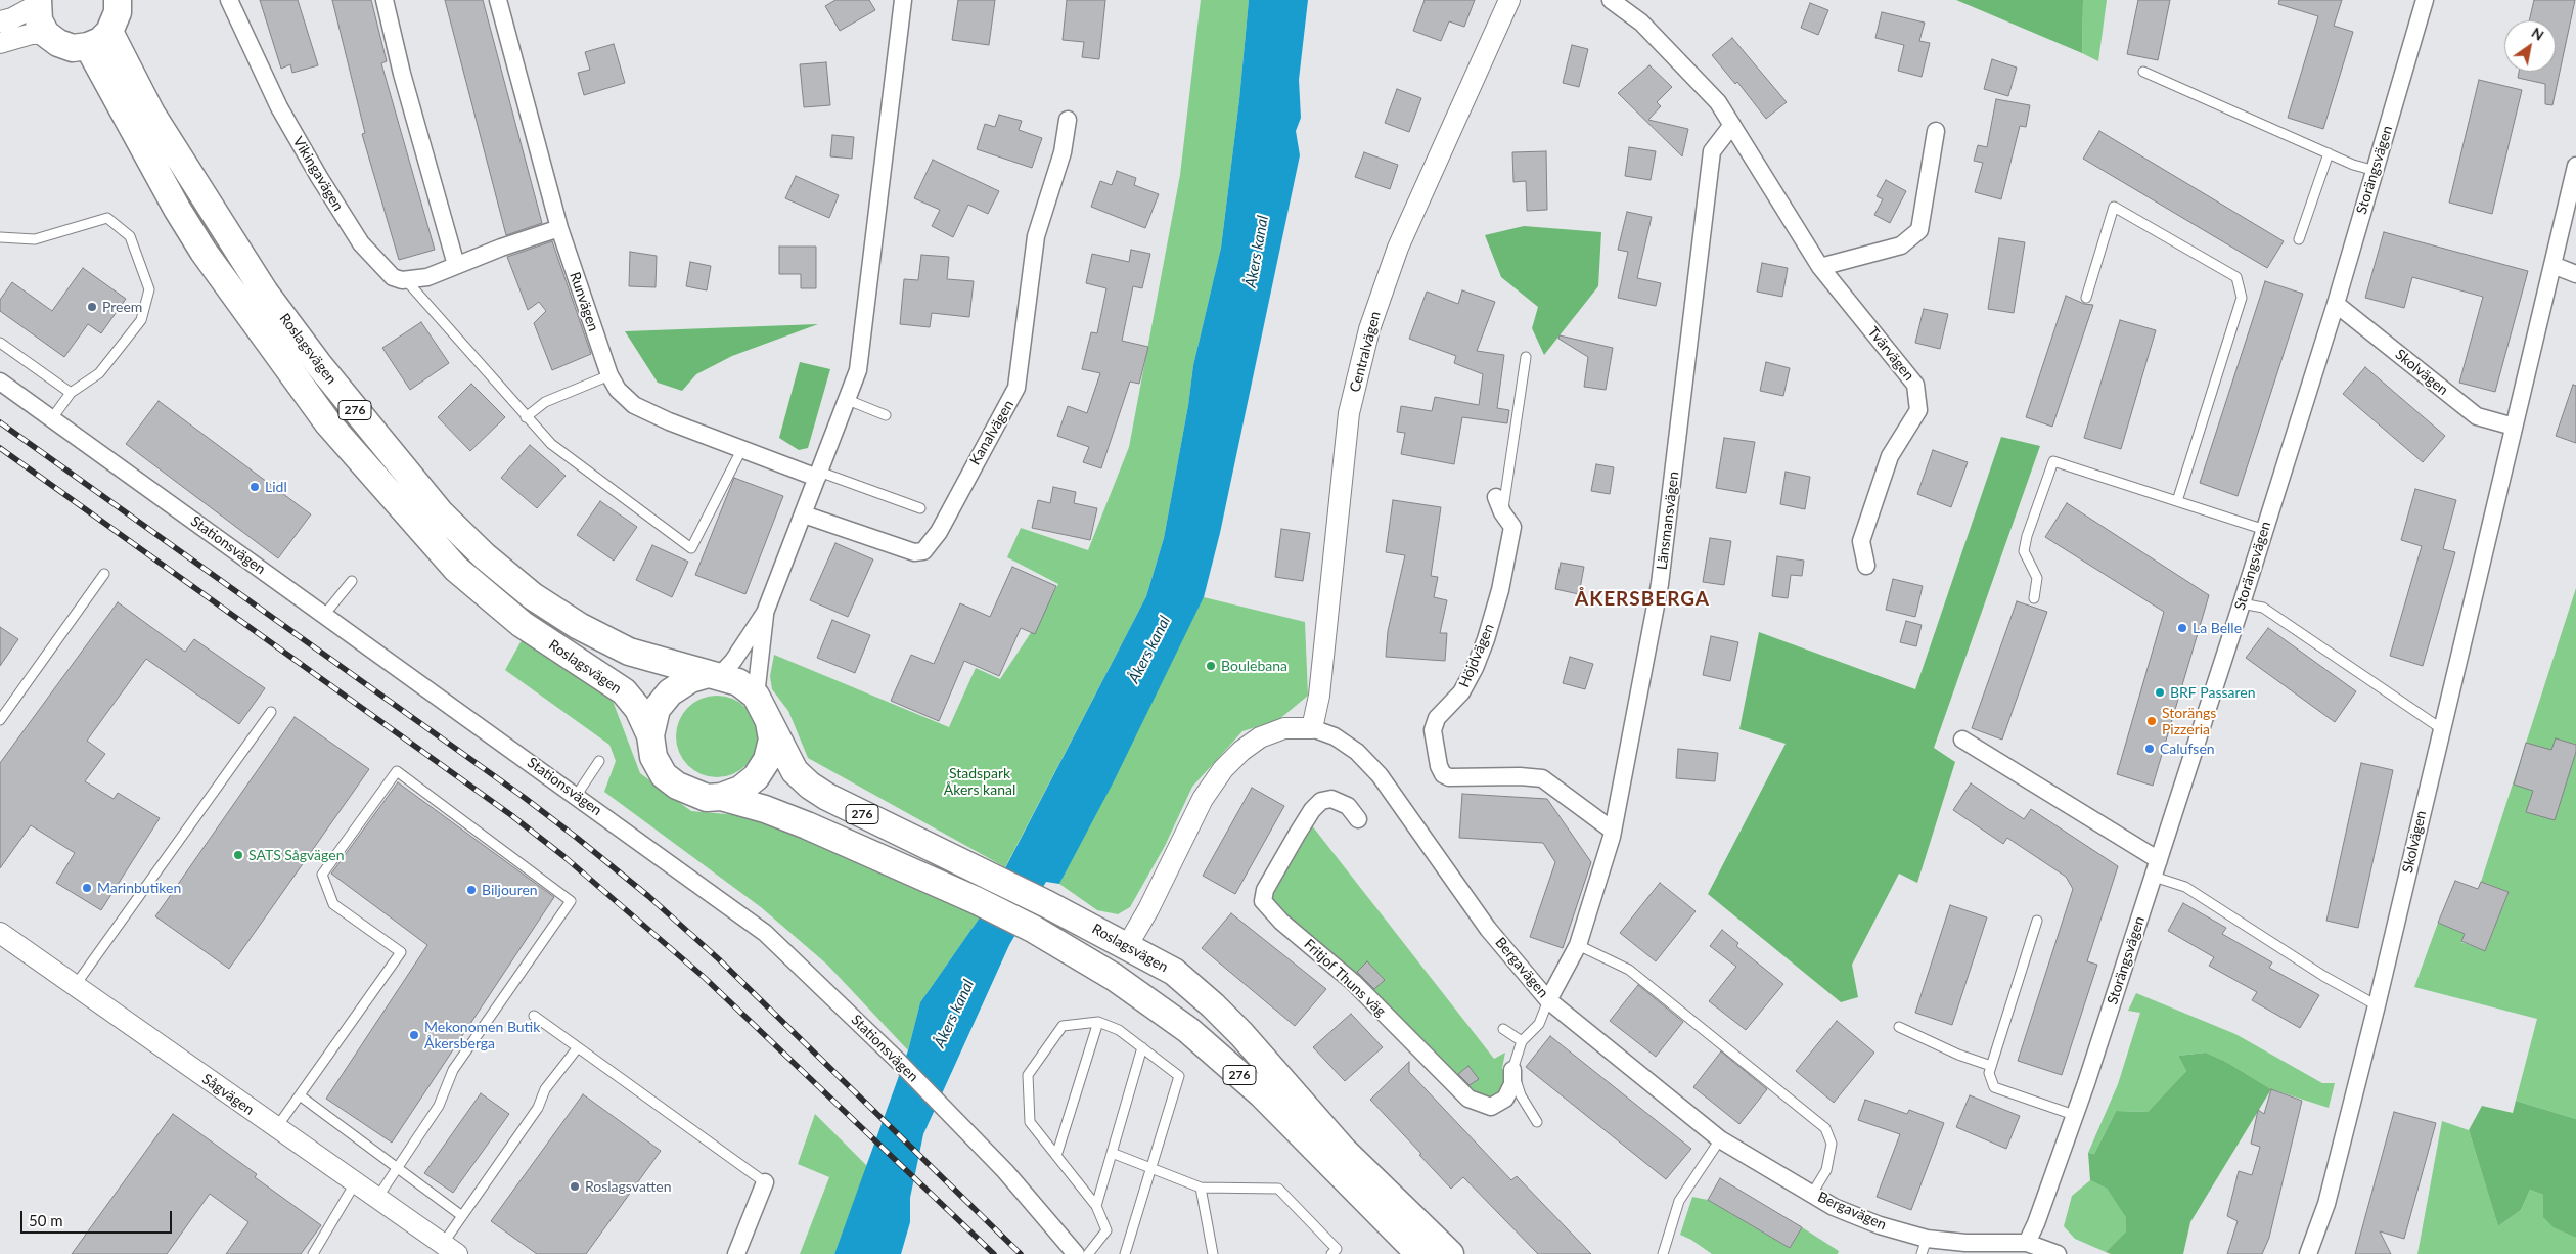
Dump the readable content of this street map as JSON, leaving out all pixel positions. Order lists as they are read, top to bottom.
{
  "streets": {
    "main road": ["Roslagsvägen", "276"],
    "street": [
      "Storängsvägen",
      "Vikingavägen",
      "Runvägen",
      "Centralvägen",
      "Tvärvägen",
      "Skolvägen",
      "Kanalvägen",
      "Länsmansvägen",
      "Stationsvägen",
      "Höjdvägen",
      "Bergavägen",
      "Fritjof Thuns väg",
      "Sågvägen"
    ]
  },
  "crossings": [
    ["Storängsvägen", "Skolvägen"],
    ["Storängsvägen", "Bergavägen"],
    ["Roslagsvägen", "Bergavägen"],
    ["Centralvägen", "Bergavägen"],
    ["Tvärvägen", "Länsmansvägen"],
    ["Länsmansvägen", "Höjdvägen"],
    ["Länsmansvägen", "Bergavägen"],
    ["Länsmansvägen", "Fritjof Thuns väg"],
    ["Bergavägen", "Fritjof Thuns väg"]
  ],
  "districts": ["ÅKERSBERGA"],
  "water": ["Åkers kanal"],
  "parks": ["Stadspark Åkers kanal"],
  "places": [
    "Preem",
    "Lidl",
    "La Belle",
    "Boulebana",
    "BRF Passaren",
    "Storängs Pizzeria",
    "Calufsen",
    "SATS Sågvägen",
    "Marinbutiken",
    "Biljouren",
    "Mekonomen Butik Åkersberga",
    "Roslagsvatten"
  ],
  "scale_bar": "50 m",
  "north": "top right"
}
